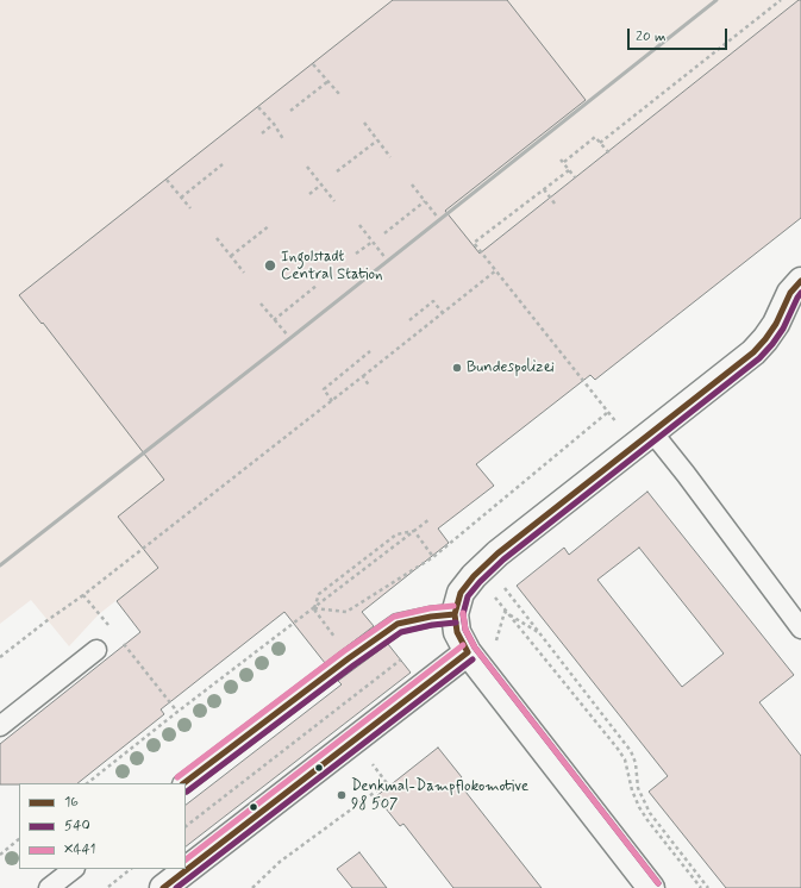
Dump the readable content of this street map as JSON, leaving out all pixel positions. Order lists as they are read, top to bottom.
{
  "places": ["Ingolstadt Central Station", "Bundespolizei", "Denkmal-Dampflokomotive 98 507"],
  "lines": ["transit line 16", "transit line 540", "transit line X441"],
  "legend": ["16", "540", "X441"],
  "scale_bar": "20 m"
}
